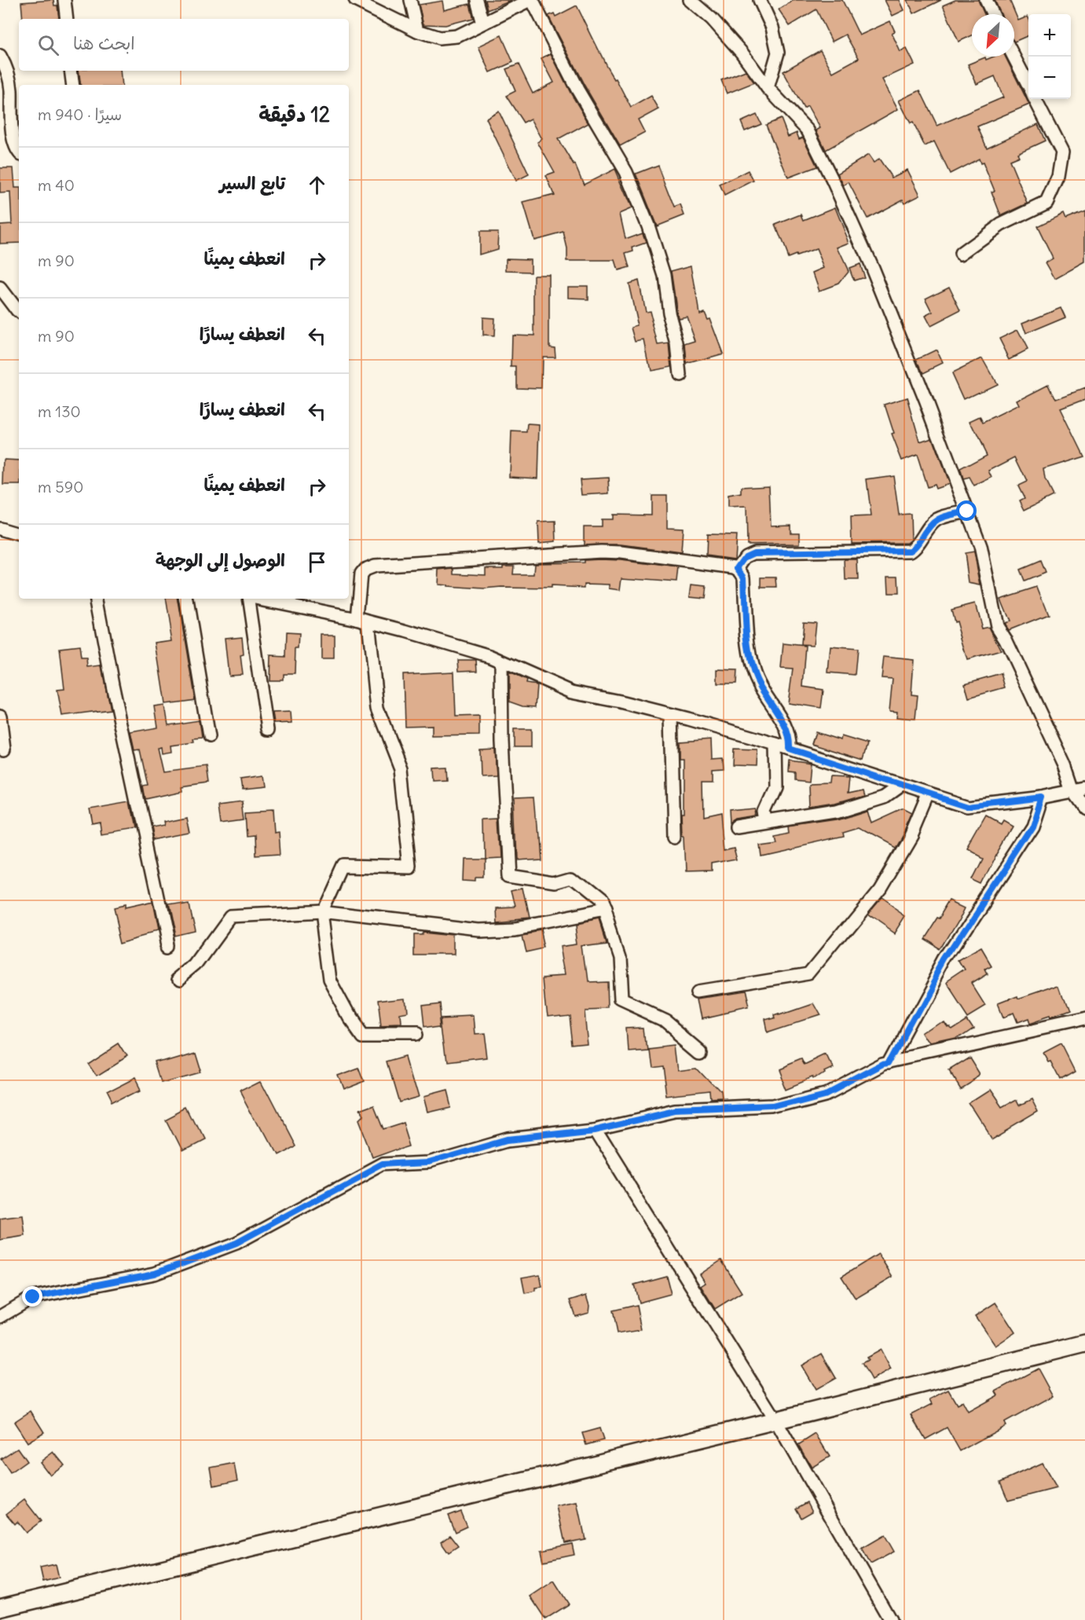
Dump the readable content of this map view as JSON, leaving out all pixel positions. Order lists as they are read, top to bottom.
{
  "north": "bottom left",
  "page": {
    "map_buttons": ["+", "−"],
    "search": "ابحث هنا",
    "heading": ["12 دقيقة", "سيرًا · 940 m"],
    "list": [
      ["تابع السير", "40 m"],
      ["انعطف يمينًا", "90 m"],
      ["انعطف يسارًا", "90 m"],
      ["انعطف يسارًا", "130 m"],
      ["انعطف يمينًا", "590 m"],
      "الوصول إلى الوجهة"
    ]
  }
}
